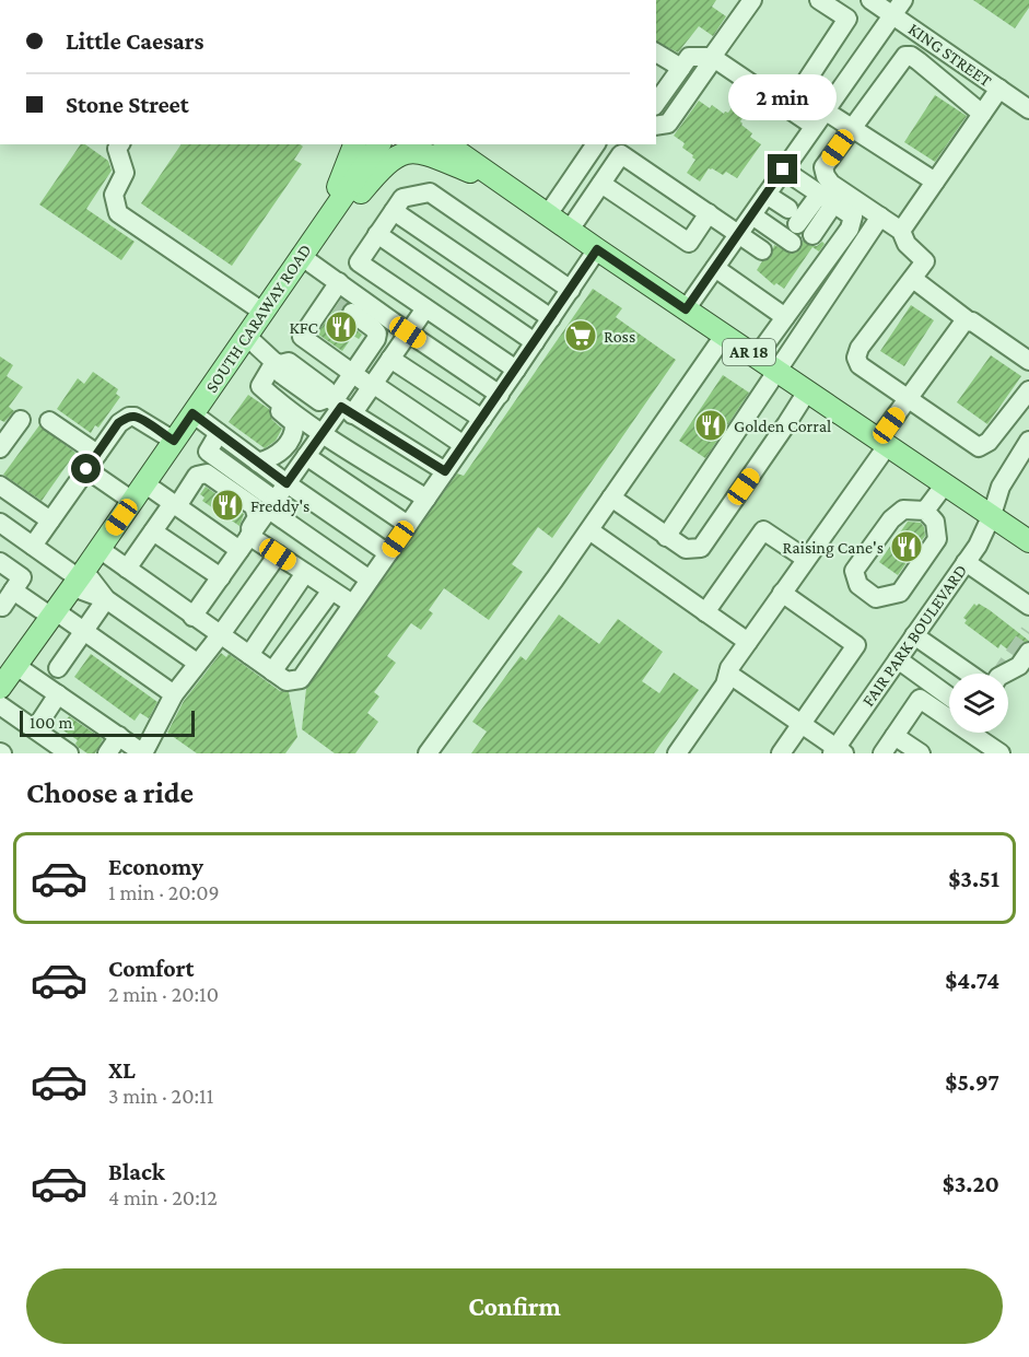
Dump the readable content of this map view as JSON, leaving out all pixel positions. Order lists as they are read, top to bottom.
{
  "streets": {
    "main road": ["SOUTH CARAWAY ROAD", "AR 18"],
    "street": ["KING STREET", "FAIR PARK BOULEVARD"]
  },
  "crossings": [
    ["AR 18", "FAIR PARK BOULEVARD"]
  ],
  "places": {
    "restaurant": [
      "KFC",
      "Golden Corral",
      "Freddy's",
      "Raising Cane's"
    ],
    "supermarket": ["Ross"]
  },
  "scale_bar": "100 m",
  "page": {
    "banner": ["Little Caesars", "Stone Street"],
    "bubble": "2 min",
    "scale": "100 m",
    "heading": "Choose a ride",
    "list": [
      {
        "name": "Economy",
        "note": "1 min · 20:09",
        "value": "$3.51"
      },
      {
        "name": "Comfort",
        "note": "2 min · 20:10",
        "value": "$4.74"
      },
      {
        "name": "XL",
        "note": "3 min · 20:11",
        "value": "$5.97"
      },
      {
        "name": "Black",
        "note": "4 min · 20:12",
        "value": "$3.20"
      }
    ],
    "buttons": "Confirm"
  }
}
